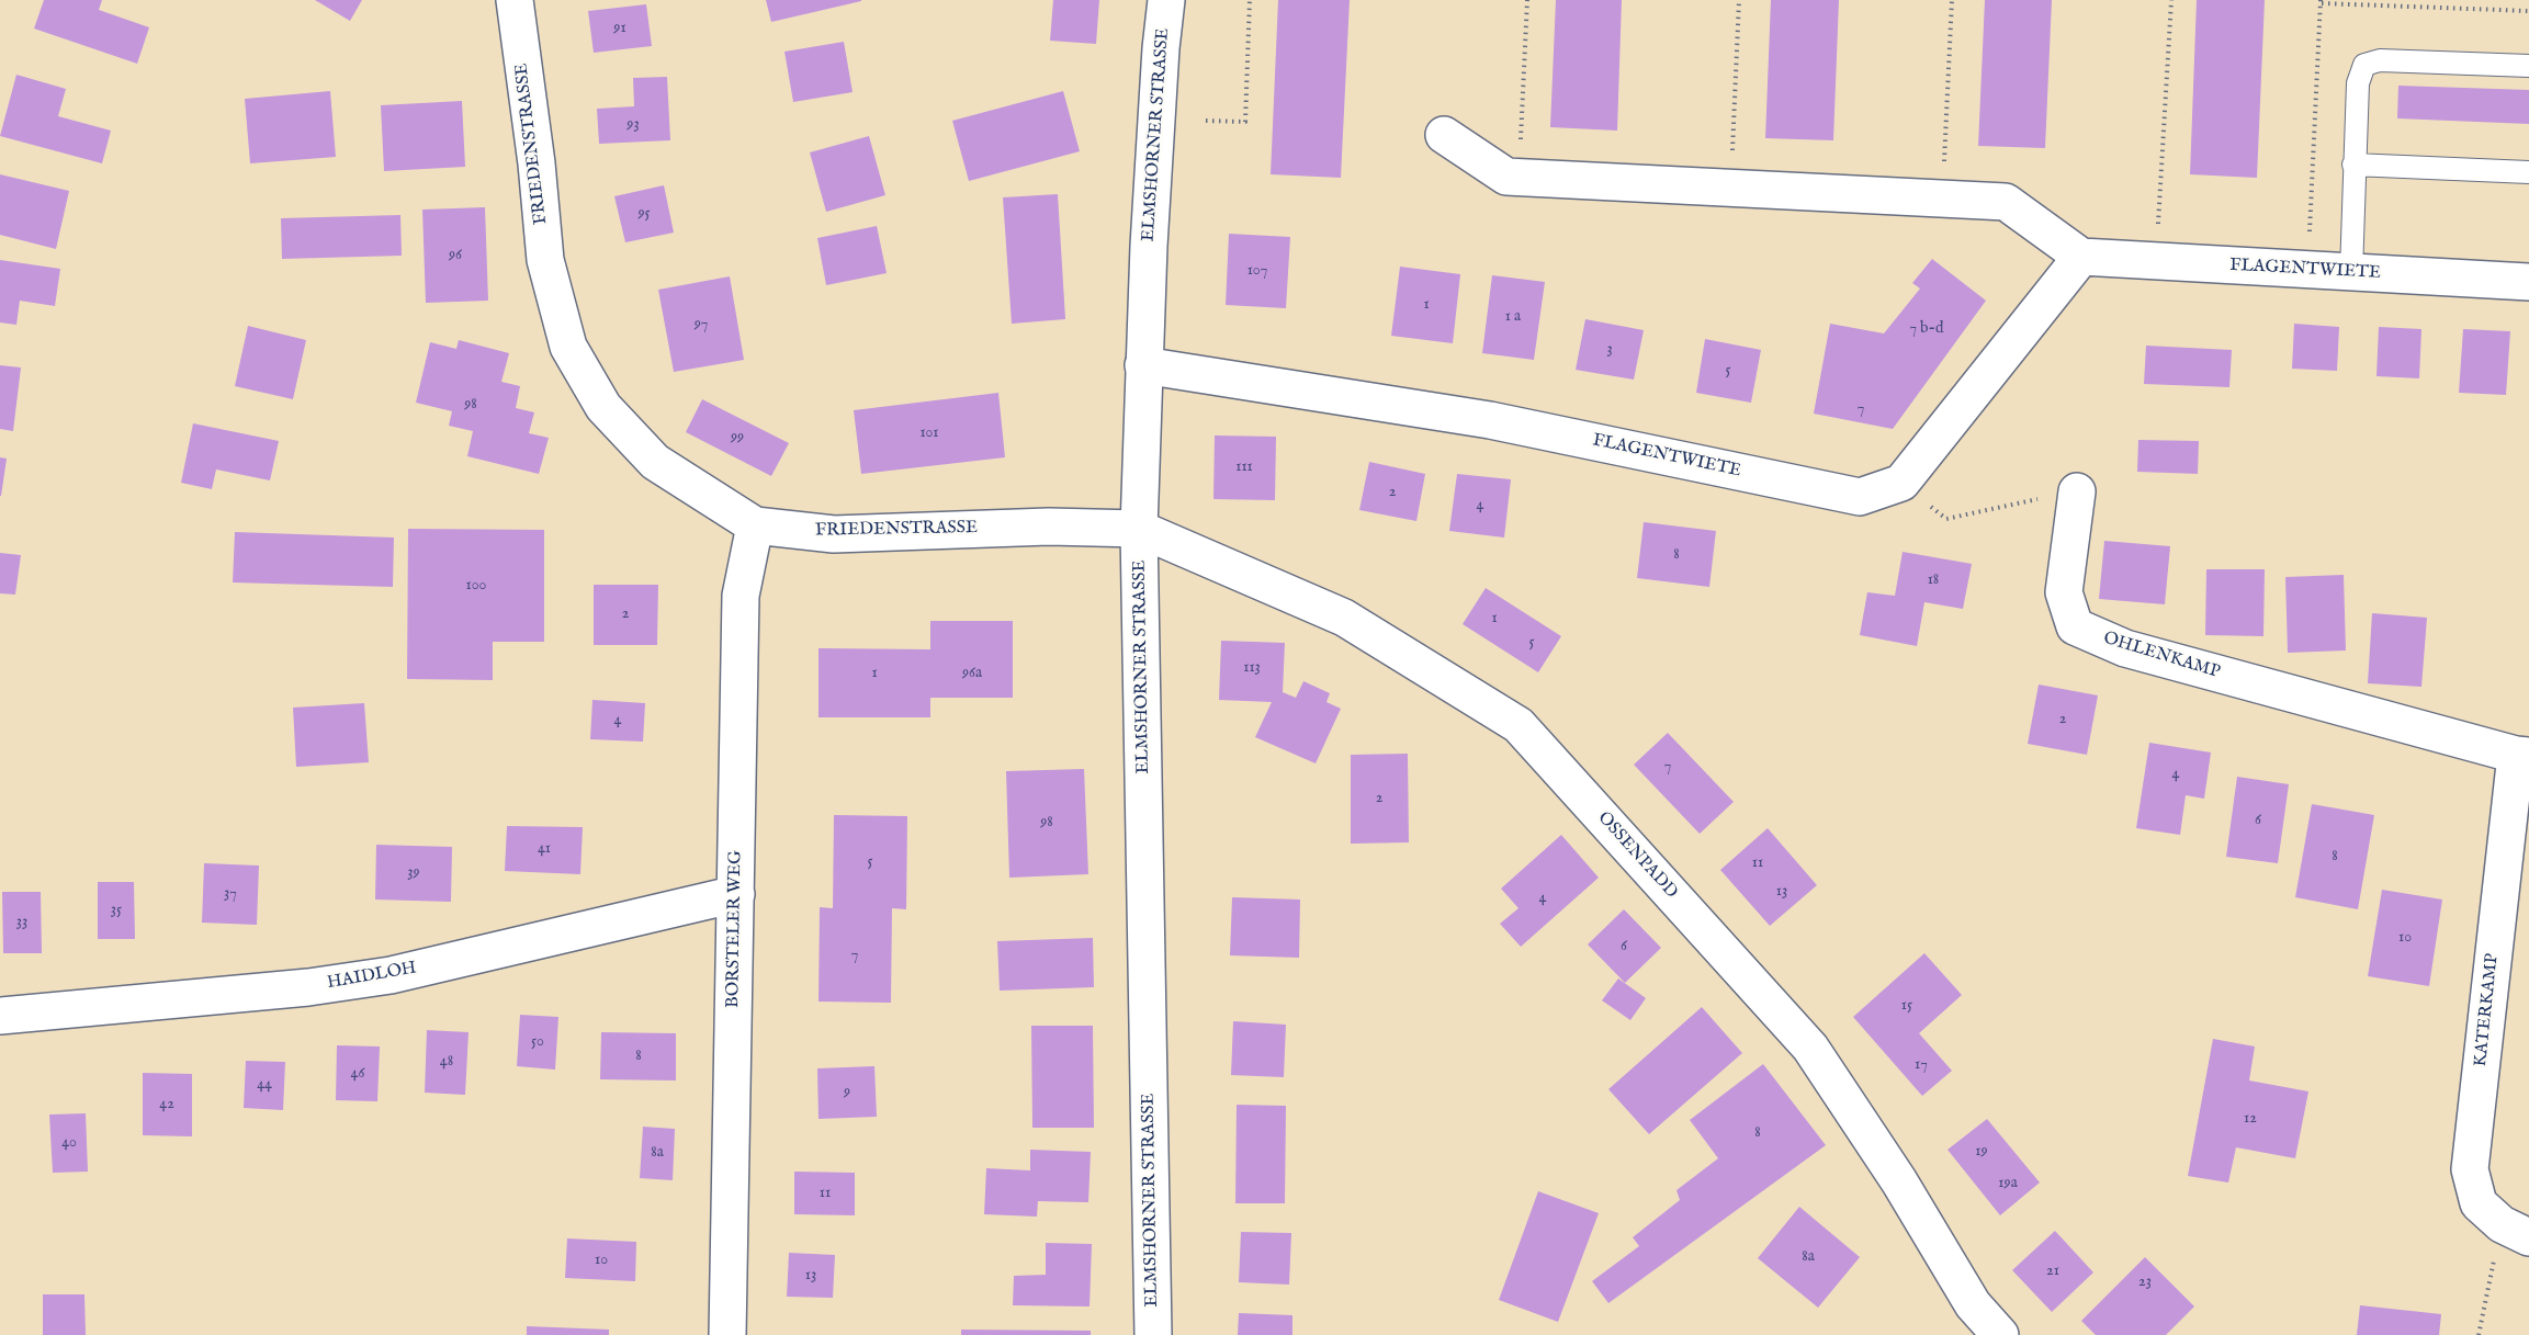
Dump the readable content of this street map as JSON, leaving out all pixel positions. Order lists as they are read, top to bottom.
{
  "streets": {
    "street": [
      "ELMSHORNER STRASSE",
      "FRIEDENSTRASSE",
      "FLAGENTWIETE",
      "OHLENKAMP",
      "OSSENPADD",
      "BORSTELER WEG",
      "HAIDLOH",
      "KATERKAMP"
    ]
  },
  "crossings": [
    ["ELMSHORNER STRASSE", "FRIEDENSTRASSE"],
    ["ELMSHORNER STRASSE", "FLAGENTWIETE"],
    ["ELMSHORNER STRASSE", "OSSENPADD"],
    ["FRIEDENSTRASSE", "OSSENPADD"],
    ["FRIEDENSTRASSE", "BORSTELER WEG"],
    ["OHLENKAMP", "KATERKAMP"],
    ["BORSTELER WEG", "HAIDLOH"]
  ],
  "house_numbers": [
    "91",
    "93",
    "95",
    "96",
    "107",
    "1",
    "1 a",
    "97",
    "7 b-d",
    "3",
    "5",
    "98",
    "7",
    "101",
    "99",
    "111",
    "2",
    "4",
    "8",
    "18",
    "100",
    "2",
    "1",
    "5",
    "113",
    "1",
    "96a",
    "2",
    "4",
    "7",
    "4",
    "2",
    "6",
    "98",
    "41",
    "8",
    "5",
    "11",
    "39",
    "13",
    "37",
    "4",
    "35",
    "33",
    "10",
    "6",
    "7",
    "15",
    "50",
    "8",
    "48",
    "17",
    "46",
    "44",
    "9",
    "42",
    "12",
    "8",
    "40",
    "19",
    "8a",
    "19a",
    "11",
    "8a",
    "10",
    "21",
    "13",
    "23"
  ]
}
